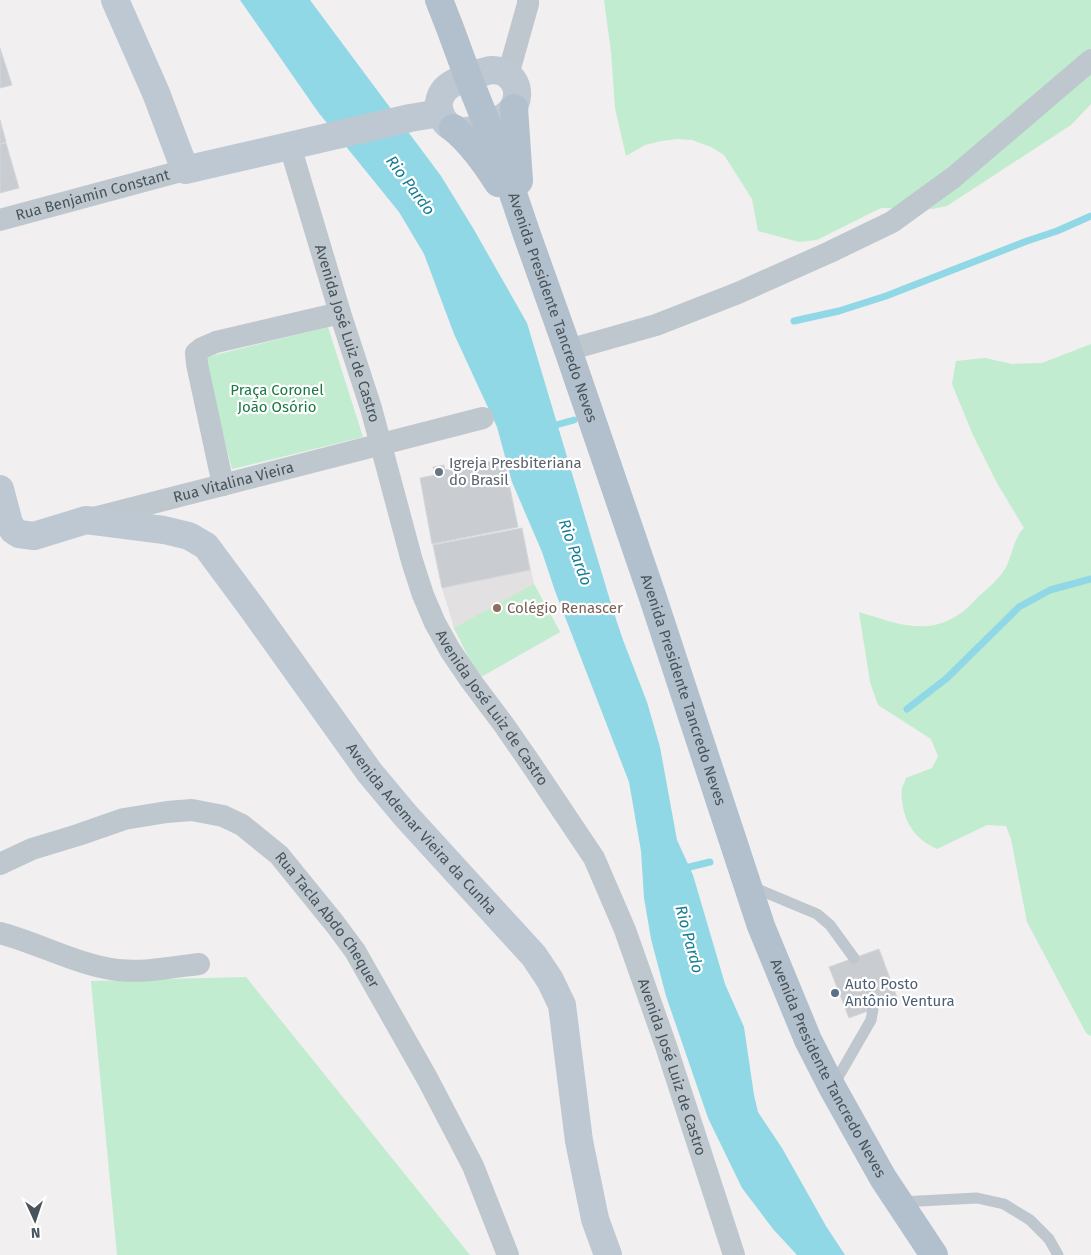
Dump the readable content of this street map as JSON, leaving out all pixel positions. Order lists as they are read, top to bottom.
{
  "streets": {
    "main road": ["Avenida Presidente Tancredo Neves"],
    "street": [
      "Rua Benjamin Constant",
      "Avenida José Luiz de Castro",
      "Rua Vitalina Vieira",
      "Avenida Ademar Vieira da Cunha",
      "Rua Tacla Abdo Chequer"
    ]
  },
  "crossings": [
    ["Avenida José Luiz de Castro", "Rua Vitalina Vieira"],
    ["Rua Vitalina Vieira", "Avenida Ademar Vieira da Cunha"]
  ],
  "water": ["Rio Pardo"],
  "parks": ["Praça Coronel João Osório"],
  "places": ["Igreja Presbiteriana do Brasil", "Colégio Renascer", "Auto Posto Antônio Ventura"],
  "north": "bottom"
}
